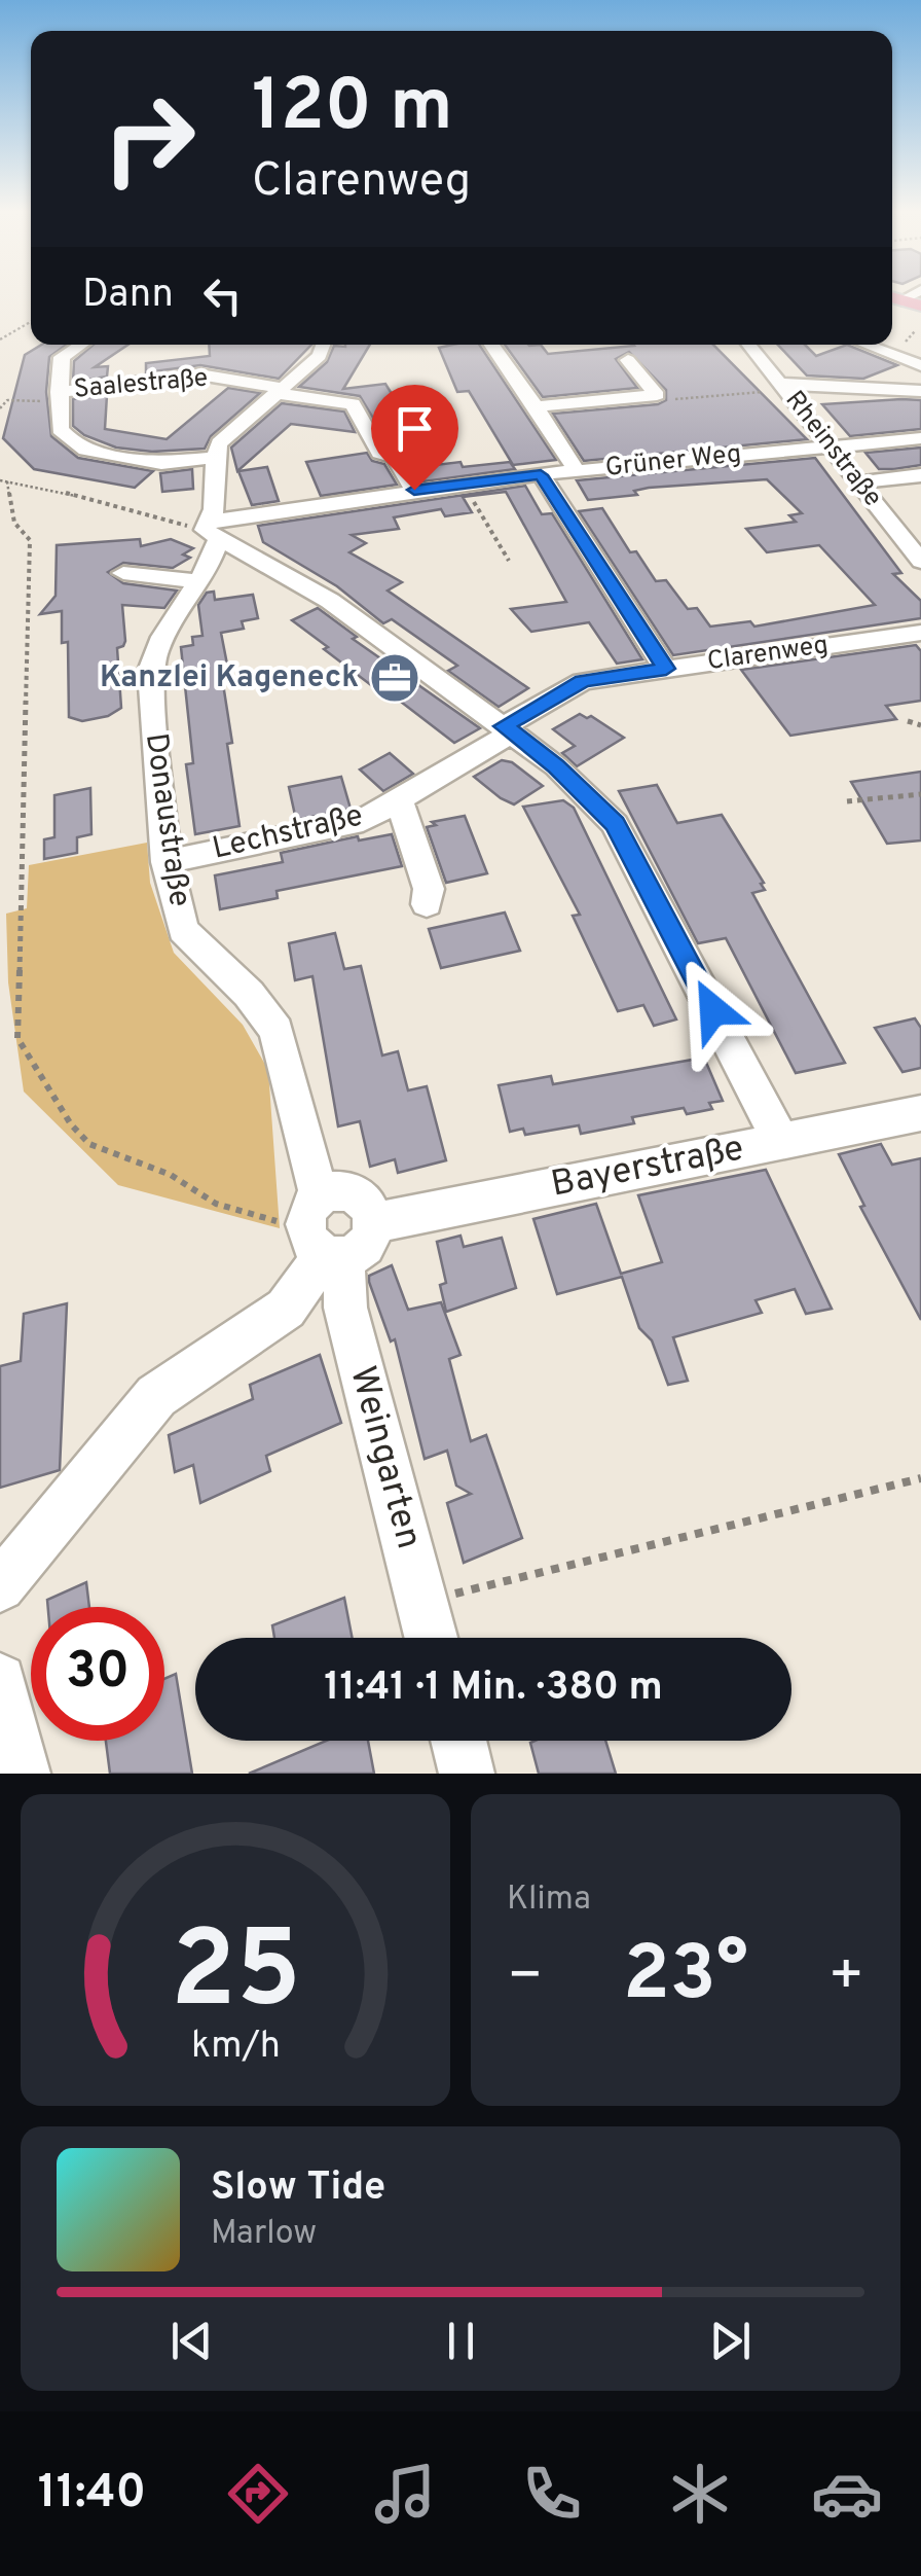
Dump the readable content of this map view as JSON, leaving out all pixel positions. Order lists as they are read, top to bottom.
{
  "streets": {
    "street": [
      "Saalestraße",
      "Rheinstraße",
      "Grüner Weg",
      "Clarenweg",
      "Donaustraße",
      "Lechstraße",
      "Bayerstraße",
      "Weingarten"
    ]
  },
  "crossings": [
    ["Saalestraße", "Grüner Weg"],
    ["Rheinstraße", "Grüner Weg"],
    ["Grüner Weg", "Donaustraße"],
    ["Clarenweg", "Lechstraße"],
    ["Donaustraße", "Lechstraße"],
    ["Donaustraße", "Bayerstraße"],
    ["Donaustraße", "Weingarten"],
    ["Bayerstraße", "Weingarten"]
  ],
  "places": {
    "office": ["Kanzlei Kageneck"]
  },
  "page": {
    "turn": ["120 m", "Clarenweg"],
    "then": "Dann",
    "limit": "30",
    "trip": "11:41 · 1 Min. · 380 m",
    "tile": "Klima",
    "heat": ["−", "23°", "+"],
    "song": ["Slow Tide", "Marlow"],
    "tabs": "11:40",
    "gauge": ["25", "km/h"]
  }
}
